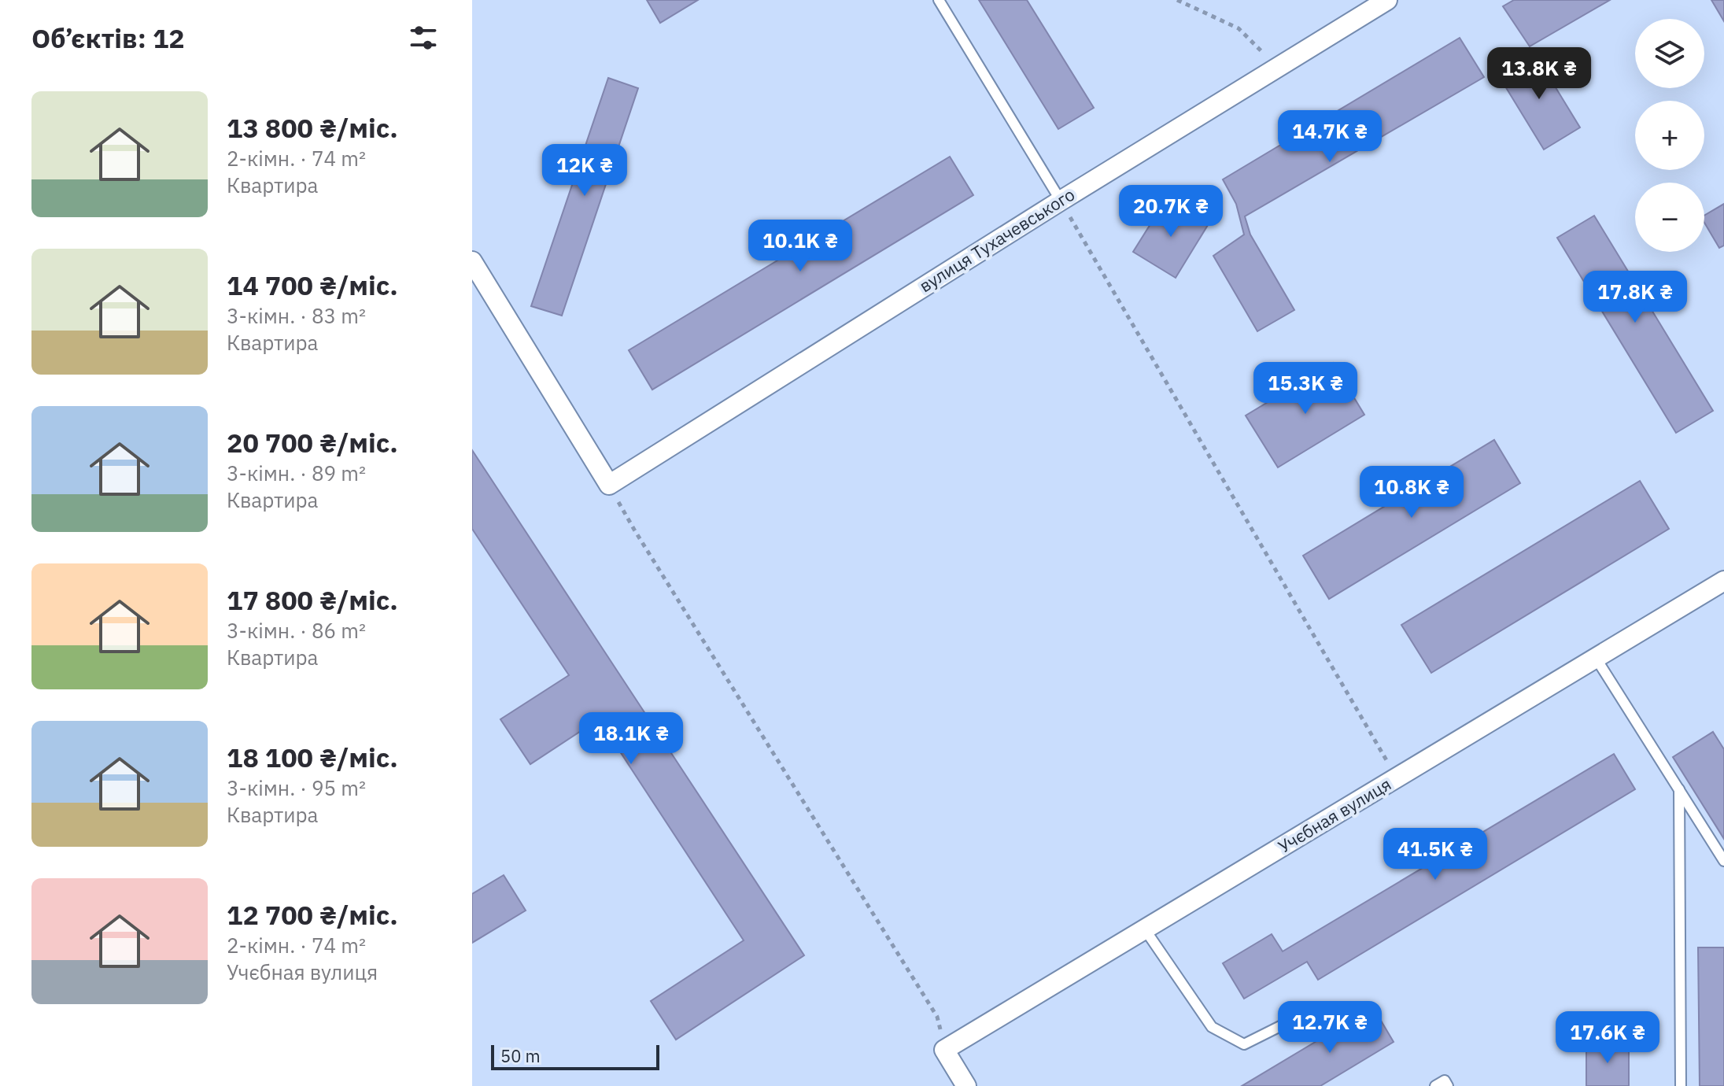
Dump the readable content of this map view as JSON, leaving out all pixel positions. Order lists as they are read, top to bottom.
{
  "streets": {
    "street": ["вулиця Тухачевського", "Учєбная вулиця"]
  },
  "scale_bar": "50 m",
  "page": {
    "heading": "Об’єктів: 12",
    "map_buttons": ["+", "−"],
    "price": [
      "13.8K ₴",
      "14.7K ₴",
      "12K ₴",
      "20.7K ₴",
      "10.1K ₴",
      "17.8K ₴",
      "15.3K ₴",
      "10.8K ₴",
      "18.1K ₴",
      "41.5K ₴",
      "12.7K ₴",
      "17.6K ₴"
    ],
    "list": [
      {
        "name": "13 800 ₴/міс.",
        "note": "2-кімн. · 74 m² · Квартира"
      },
      {
        "name": "14 700 ₴/міс.",
        "note": "3-кімн. · 83 m² · Квартира"
      },
      {
        "name": "20 700 ₴/міс.",
        "note": "3-кімн. · 89 m² · Квартира"
      },
      {
        "name": "17 800 ₴/міс.",
        "note": "3-кімн. · 86 m² · Квартира"
      },
      {
        "name": "18 100 ₴/міс.",
        "note": "3-кімн. · 95 m² · Квартира"
      },
      {
        "name": "12 700 ₴/міс.",
        "note": "2-кімн. · 74 m² · Учєбная вулиця"
      }
    ],
    "scale": "50 m"
  }
}
